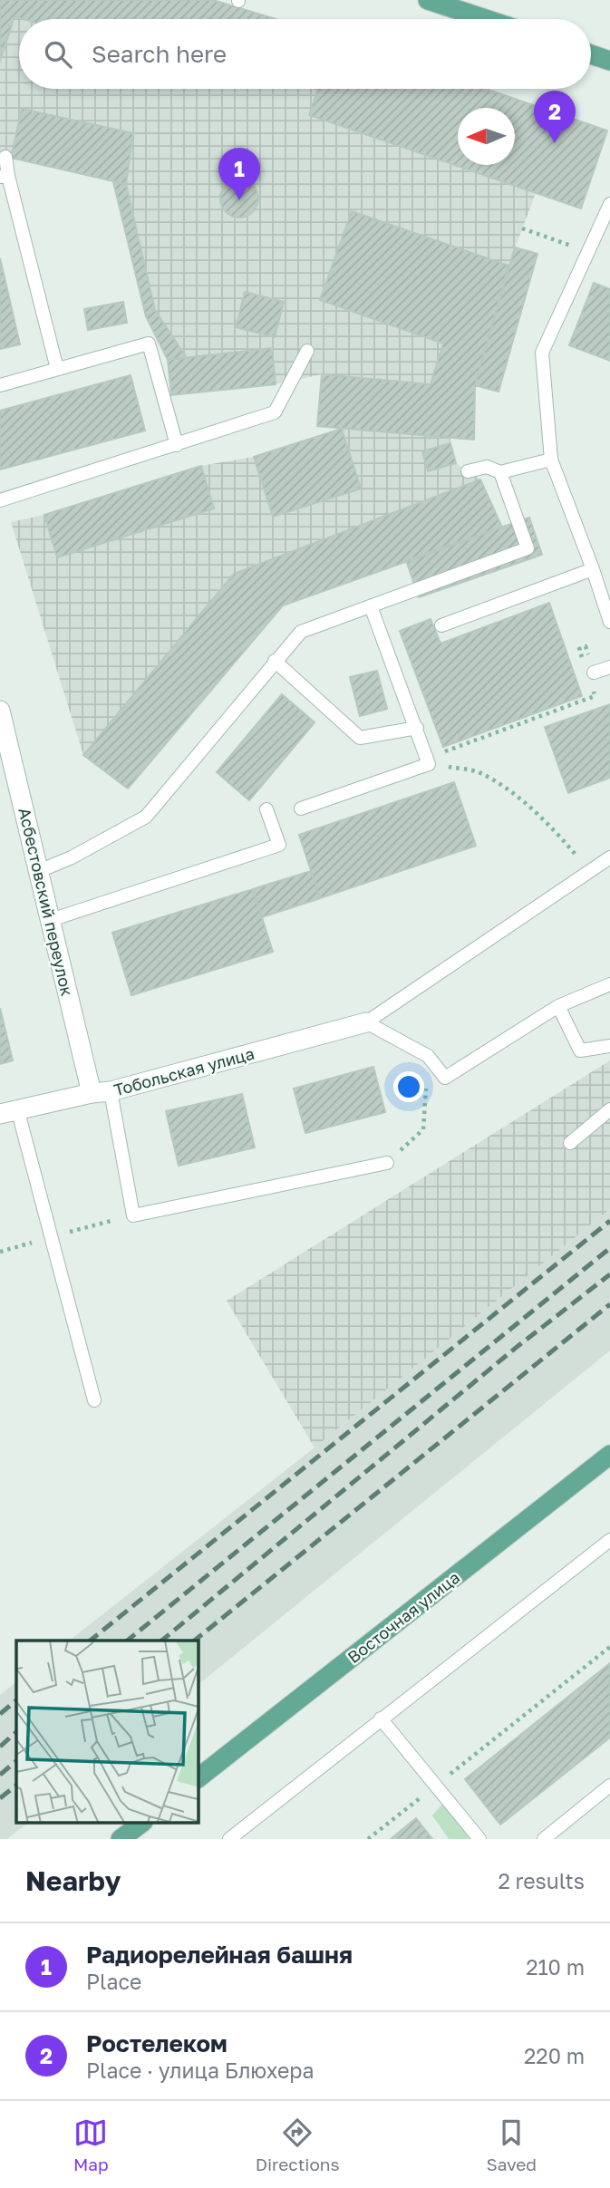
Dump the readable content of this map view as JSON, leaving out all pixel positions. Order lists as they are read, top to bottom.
{
  "streets": {
    "main road": ["Восточная улица"],
    "street": ["Асбестовский переулок", "Тобольская улица"]
  },
  "crossings": [
    ["Асбестовский переулок", "Тобольская улица"]
  ],
  "north": "left",
  "page": {
    "search": "Search here",
    "pins": ["2", "1"],
    "heading": ["Nearby", "2 results"],
    "list": [
      {
        "mark": "1",
        "name": "Радиорелейная башня",
        "note": "Place",
        "value": "210 m"
      },
      {
        "mark": "2",
        "name": "Ростелеком",
        "note": "Place · улица Блюхера",
        "value": "220 m"
      }
    ],
    "nav": ["Map", "Directions", "Saved"]
  }
}
